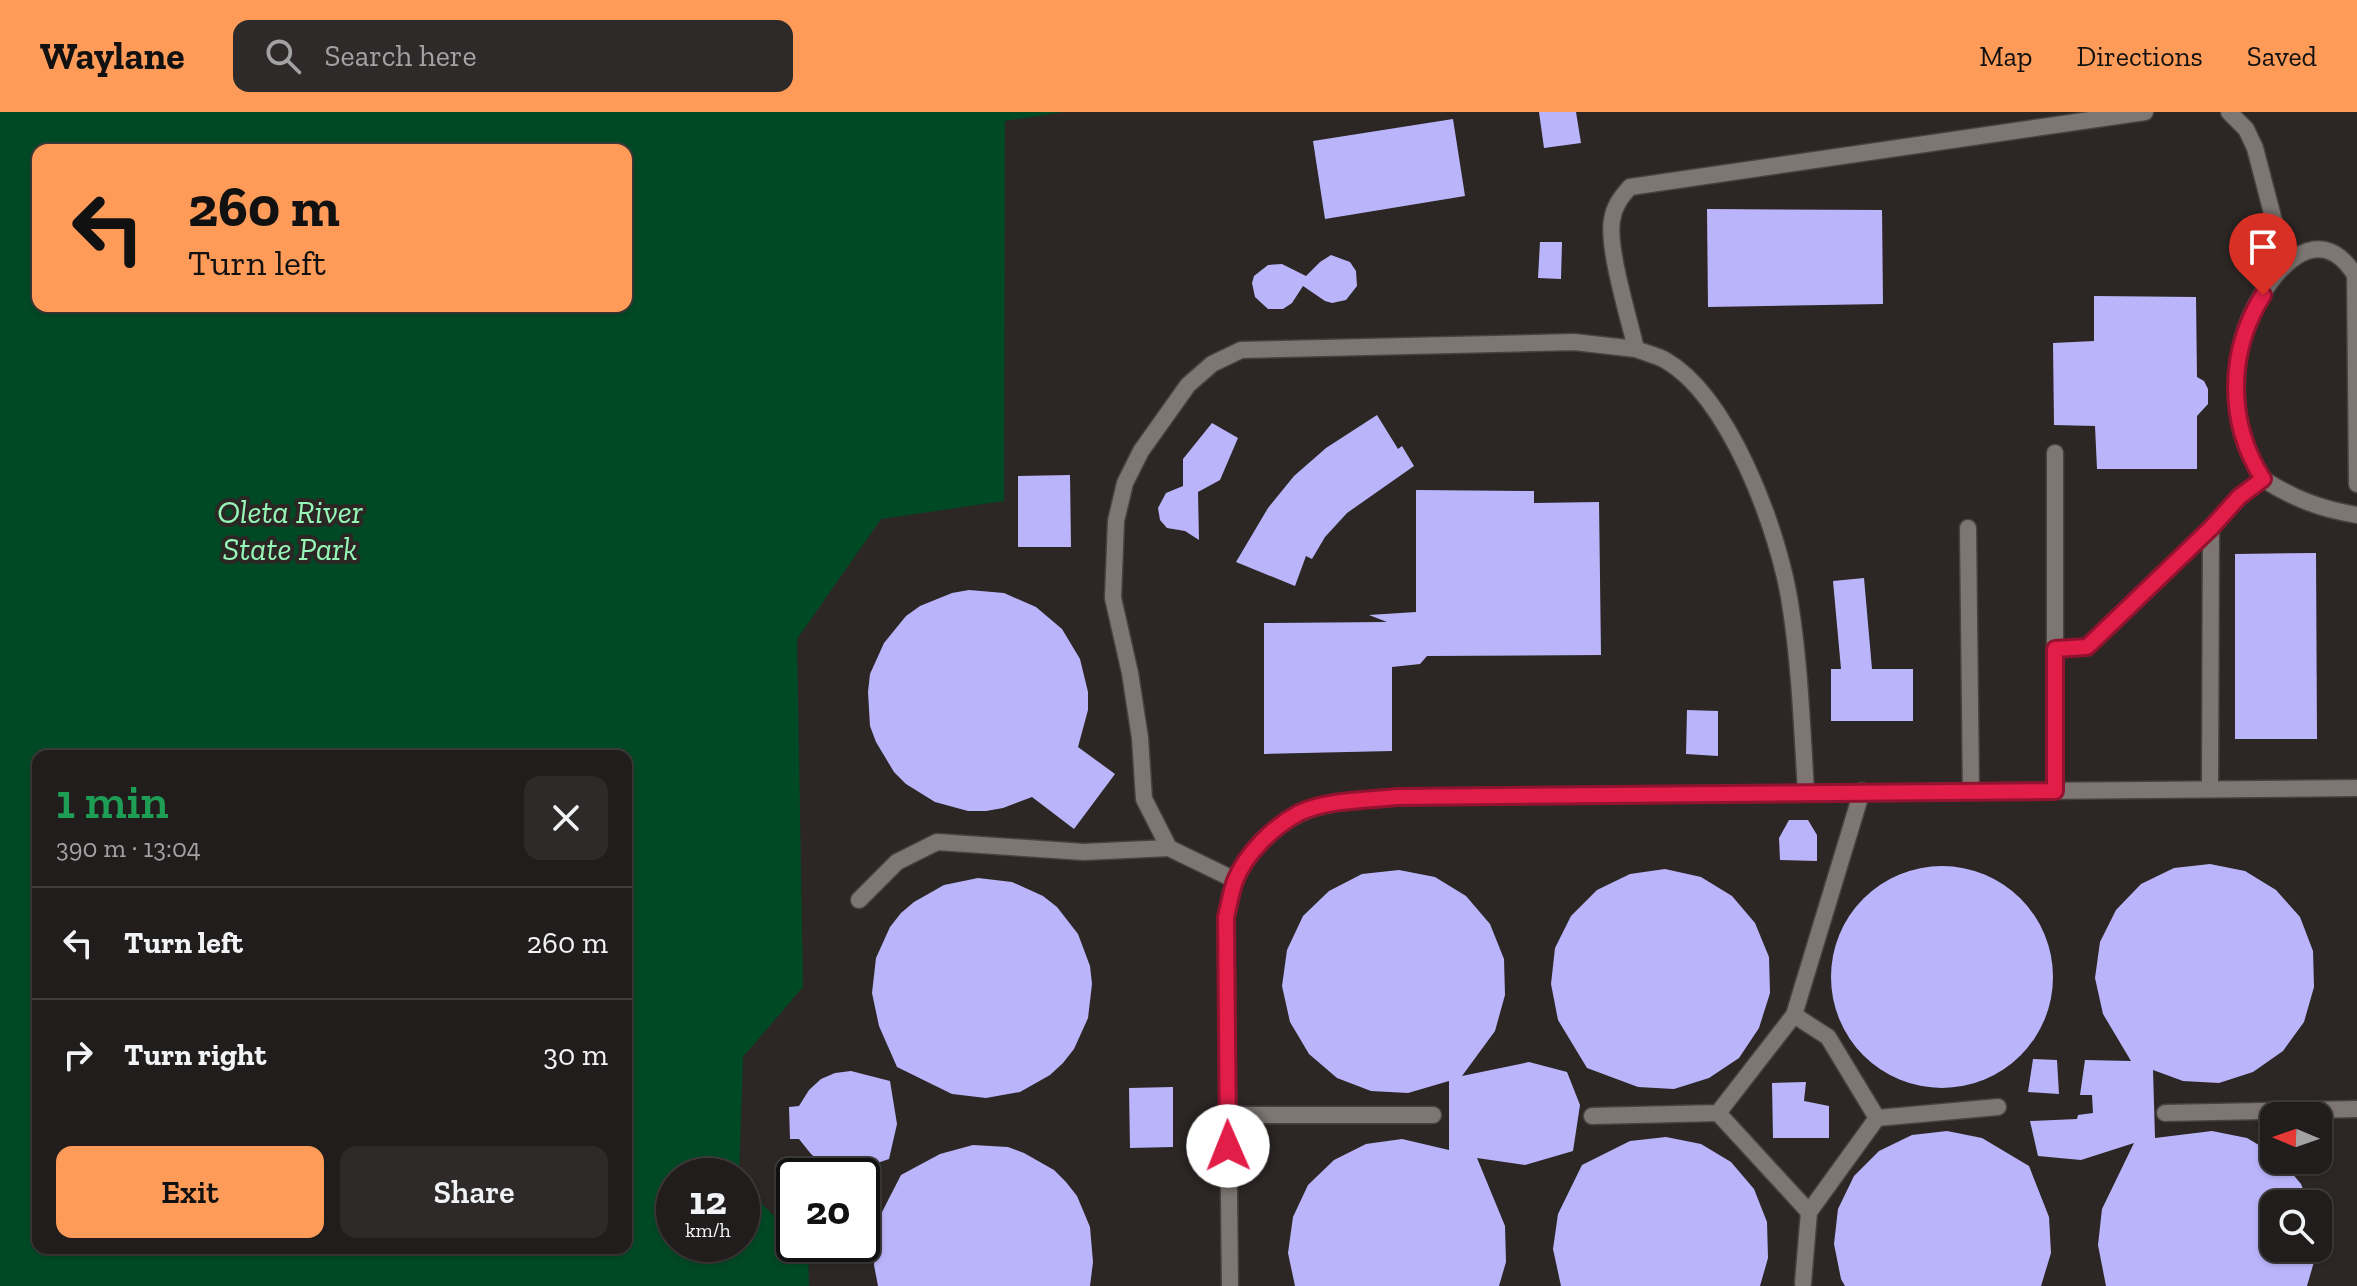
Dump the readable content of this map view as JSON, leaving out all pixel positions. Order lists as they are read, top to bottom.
{
  "parks": ["Oleta River State Park"],
  "north": "left",
  "page": {
    "header": "Waylane",
    "search": "Search here",
    "nav": ["Map", "Directions", "Saved"],
    "turn": ["260 m", "Turn left"],
    "heading": ["1 min", "390 m · 13:04"],
    "list": [
      {
        "name": "Turn left",
        "value": "260 m"
      },
      {
        "name": "Turn right",
        "value": "30 m"
      }
    ],
    "buttons": ["Exit", "Share"],
    "speed": "12 km/h",
    "limit": "20"
  }
}
